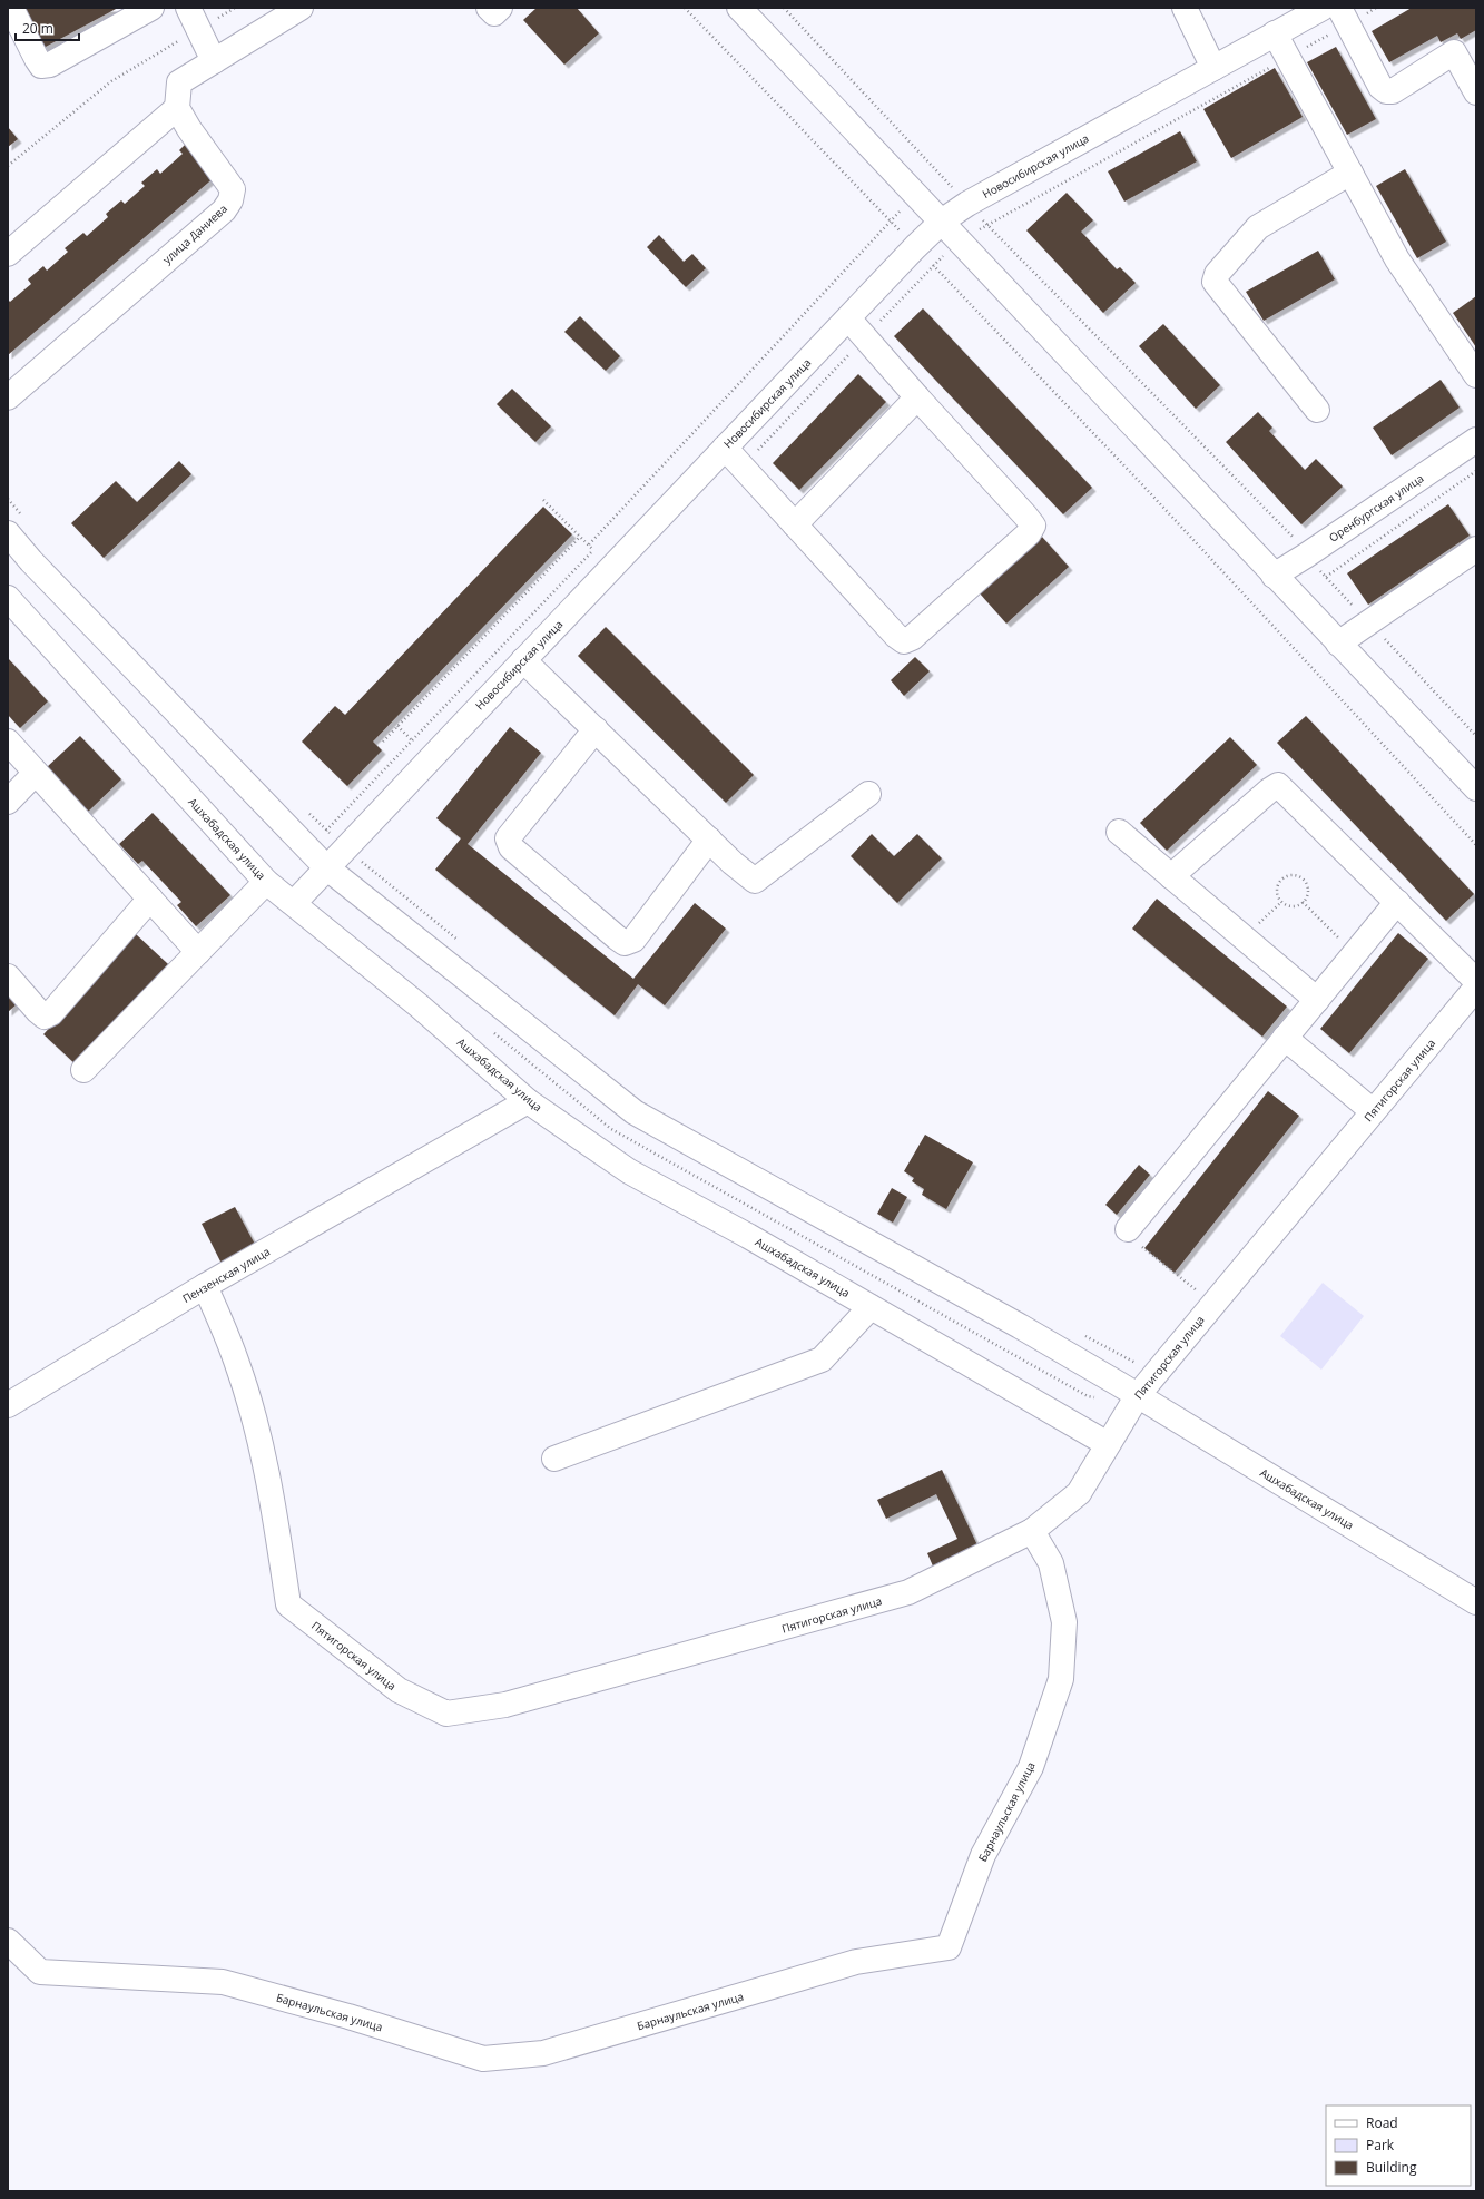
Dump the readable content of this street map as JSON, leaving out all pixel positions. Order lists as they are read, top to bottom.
{
  "streets": {
    "street": [
      "Новосибирская улица",
      "улица Даниева",
      "Оренбургская улица",
      "Ашхабадская улица",
      "Пятигорская улица",
      "Пензенская улица",
      "Барнаульская улица"
    ]
  },
  "crossings": [
    ["Новосибирская улица", "Ашхабадская улица"],
    ["Ашхабадская улица", "Пятигорская улица"],
    ["Ашхабадская улица", "Пензенская улица"],
    ["Пятигорская улица", "Пензенская улица"],
    ["Пятигорская улица", "Барнаульская улица"]
  ],
  "legend": ["Road", "Park", "Building"],
  "scale_bar": "20 m"
}
